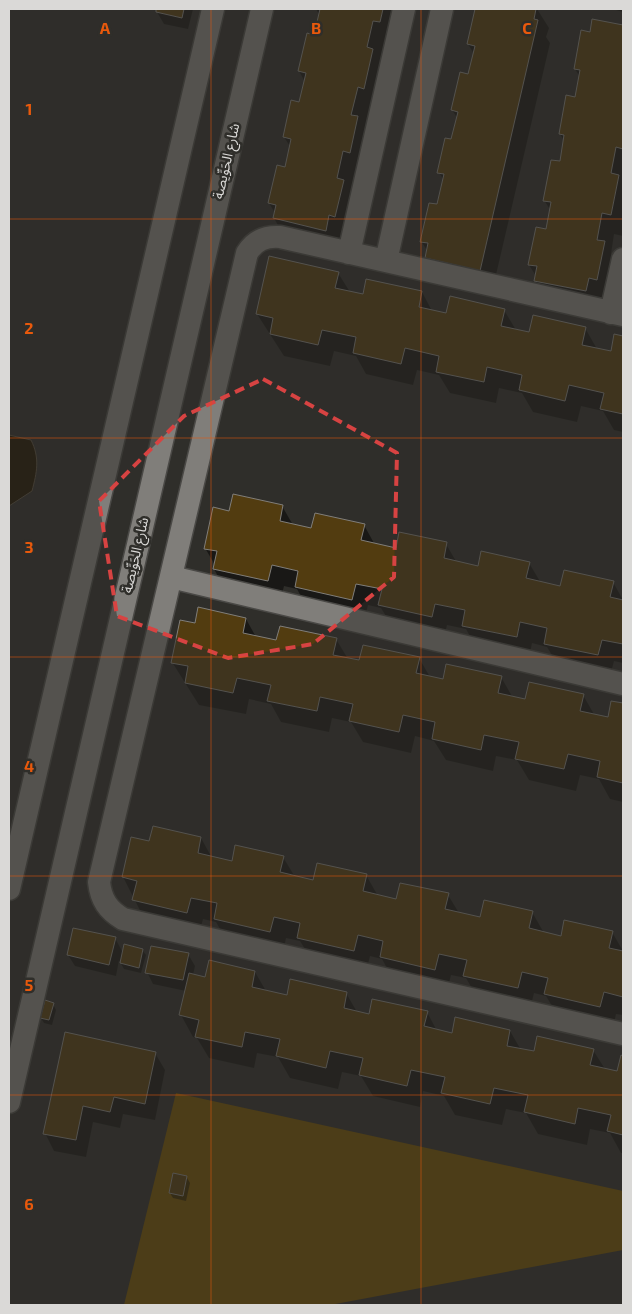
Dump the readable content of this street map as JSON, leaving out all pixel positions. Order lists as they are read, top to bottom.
{
  "streets": {
    "street": ["شارع الحَوِّيصة"]
  },
  "grid": {
    "columns": ["A", "B", "C"],
    "rows": [
      "1",
      "2",
      "3",
      "4",
      "5",
      "6"
    ]
  }
}
